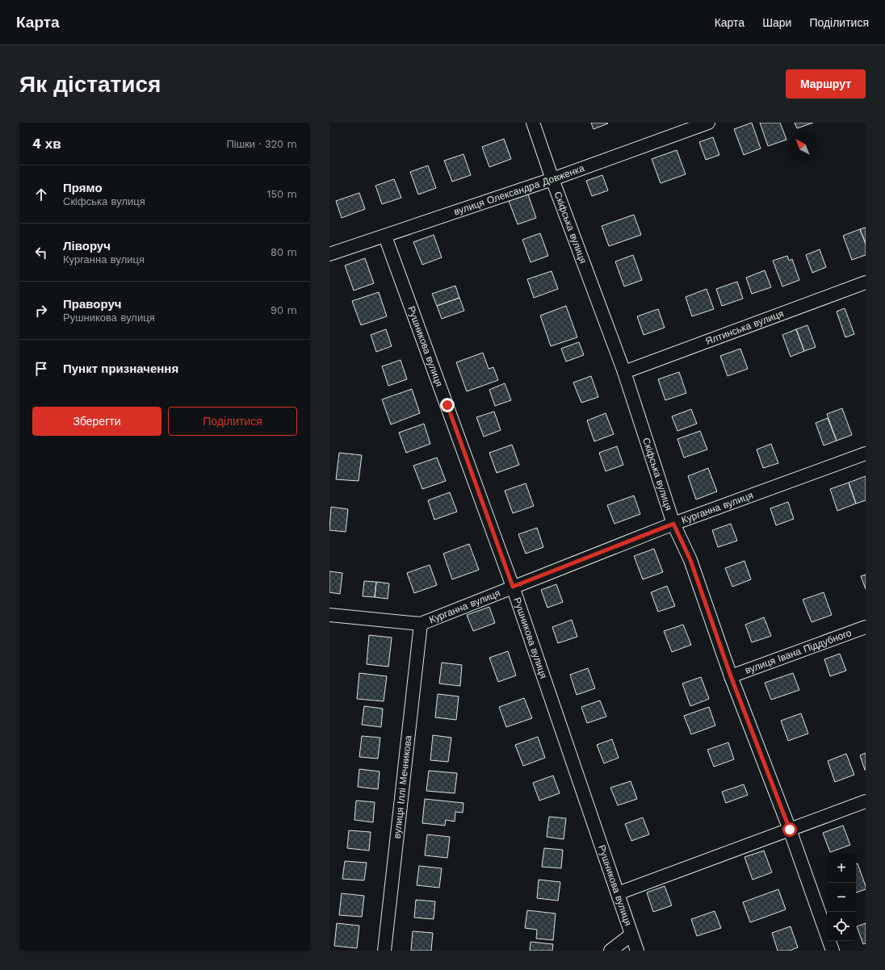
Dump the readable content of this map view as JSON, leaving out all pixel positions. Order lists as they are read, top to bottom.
{
  "streets": {
    "street": [
      "вулиця Олександра Довженка",
      "Скіфська вулиця",
      "Ялтинська вулиця",
      "Рушникова вулиця",
      "Курганна вулиця",
      "вулиця Івана Піддубного",
      "вулиця Іллі Мечникова"
    ]
  },
  "crossings": [
    ["вулиця Олександра Довженка", "Скіфська вулиця"],
    ["вулиця Олександра Довженка", "Рушникова вулиця"],
    ["Скіфська вулиця", "Ялтинська вулиця"],
    ["Скіфська вулиця", "Курганна вулиця"],
    ["Скіфська вулиця", "вулиця Івана Піддубного"],
    ["Рушникова вулиця", "Курганна вулиця"],
    ["Курганна вулиця", "вулиця Іллі Мечникова"]
  ],
  "north": "top left",
  "page": {
    "header": "Карта",
    "nav": ["Карта", "Шари", "Поділитися"],
    "buttons": [
      "Маршрут",
      ["Зберегти", "Поділитися"]
    ],
    "title": "Як дістатися",
    "heading": ["4 хв", "Пішки · 320 m"],
    "list": [
      ["Прямо", "Скіфська вулиця", "150 m"],
      ["Ліворуч", "Курганна вулиця", "80 m"],
      ["Праворуч", "Рушникова вулиця", "90 m"],
      "Пункт призначення"
    ],
    "map_buttons": ["+", "−"]
  }
}
